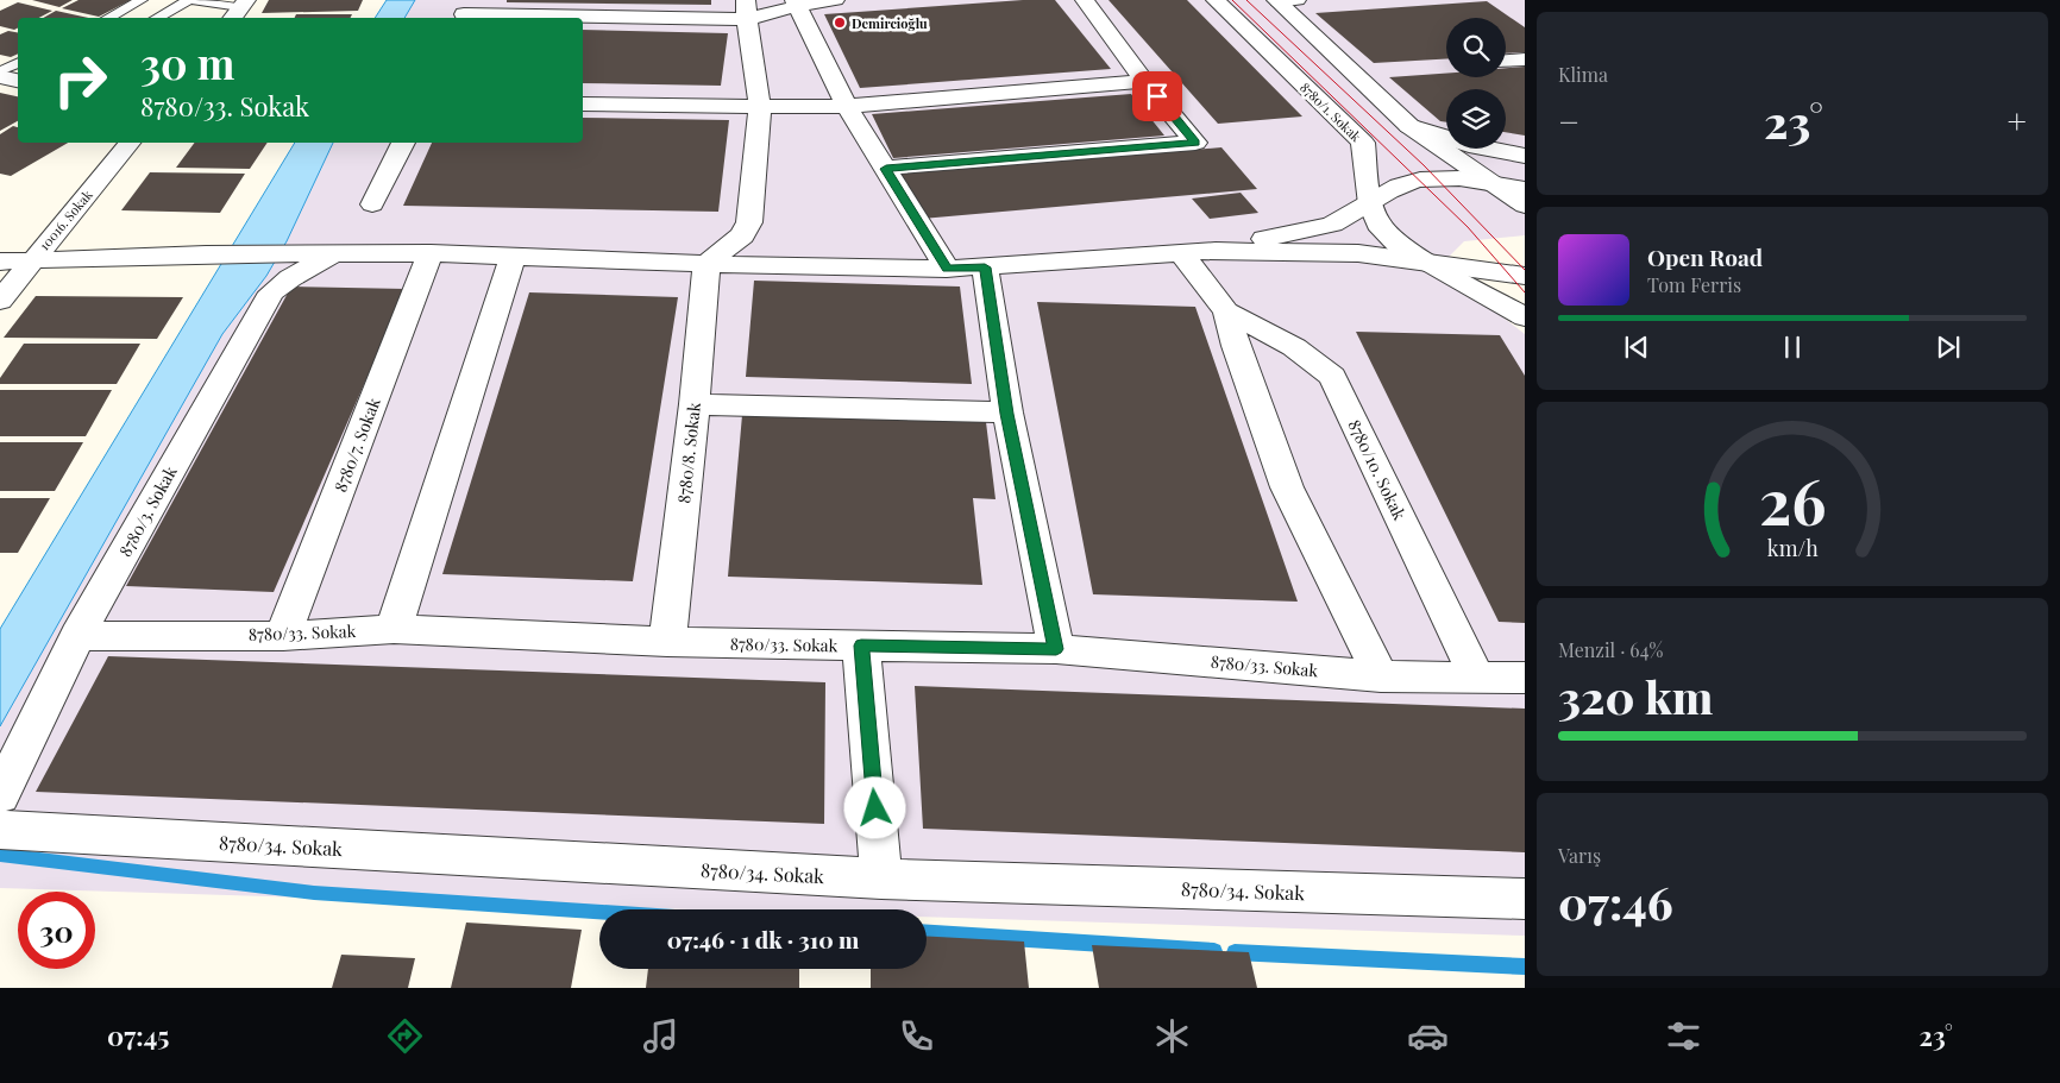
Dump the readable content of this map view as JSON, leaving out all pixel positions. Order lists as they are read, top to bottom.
{
  "streets": {
    "street": [
      "8780/1. Sokak",
      "10016. Sokak",
      "8780/7. Sokak",
      "8780/8. Sokak",
      "8780/10. Sokak",
      "8780/3. Sokak",
      "8780/33. Sokak",
      "8780/34. Sokak"
    ]
  },
  "crossings": [
    ["8780/7. Sokak", "8780/33. Sokak"],
    ["8780/8. Sokak", "8780/33. Sokak"],
    ["8780/10. Sokak", "8780/33. Sokak"],
    ["8780/3. Sokak", "8780/33. Sokak"]
  ],
  "places": ["Demircioğlu"],
  "page": {
    "tile": [
      "Klima",
      ["Menzil · 64%", "320 km"],
      ["Varış", "07:46"]
    ],
    "turn": ["30 m", "8780/33. Sokak"],
    "heat": ["−", "23°", "+"],
    "song": ["Open Road", "Tom Ferris"],
    "limit": "30",
    "trip": "07:46 · 1 dk · 310 m",
    "tabs": ["07:45", "23°"],
    "gauge": ["26", "km/h"]
  }
}
